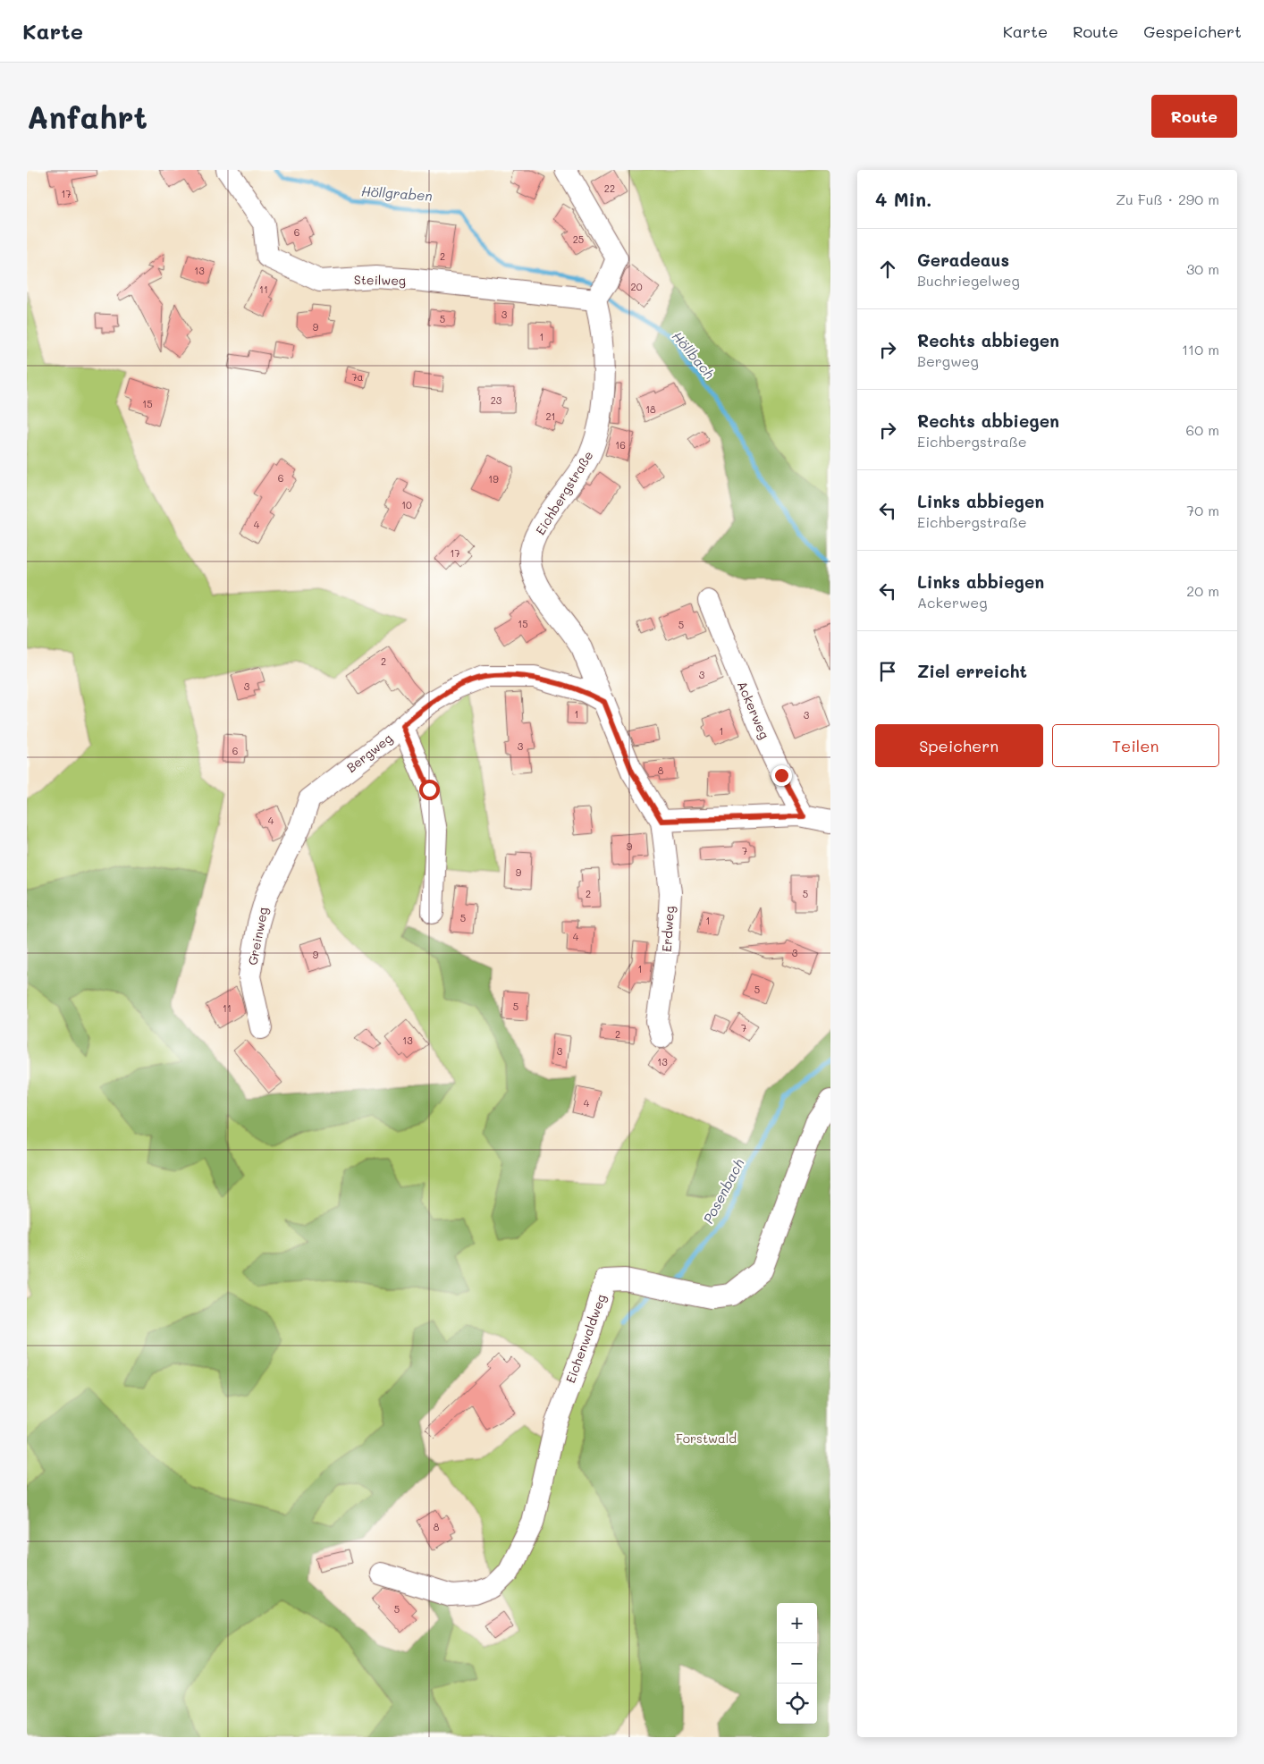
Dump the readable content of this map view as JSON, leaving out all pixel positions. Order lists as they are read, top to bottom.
{
  "streets": {
    "street": [
      "Steilweg",
      "Eichbergstraße",
      "Ackerweg",
      "Bergweg",
      "Erdweg",
      "Greinweg",
      "Eichenwaldweg"
    ]
  },
  "crossings": [
    ["Steilweg", "Eichbergstraße"],
    ["Eichbergstraße", "Bergweg"],
    ["Eichbergstraße", "Erdweg"],
    ["Bergweg", "Greinweg"]
  ],
  "water": ["Höllgraben", "Höllbach", "Posenbach"],
  "parks": ["Forstwald"],
  "house_numbers": [
    "22",
    "17",
    "6",
    "25",
    "2",
    "13",
    "20",
    "11",
    "3",
    "5",
    "9",
    "1",
    "7a",
    "23",
    "15",
    "18",
    "21",
    "16",
    "6",
    "19",
    "10",
    "4",
    "17",
    "15",
    "5",
    "2",
    "3",
    "3",
    "1",
    "3",
    "1",
    "3",
    "6",
    "8",
    "4",
    "9",
    "7",
    "9",
    "2",
    "5",
    "5",
    "1",
    "4",
    "3",
    "9",
    "1",
    "5",
    "5",
    "11",
    "7",
    "2",
    "13",
    "3",
    "13",
    "4",
    "8",
    "5"
  ],
  "page": {
    "header": "Karte",
    "nav": ["Karte", "Route", "Gespeichert"],
    "buttons": [
      "Route",
      ["Speichern", "Teilen"]
    ],
    "title": "Anfahrt",
    "heading": ["4 Min.", "Zu Fuß · 290 m"],
    "list": [
      ["Geradeaus", "Buchriegelweg", "30 m"],
      ["Rechts abbiegen", "Bergweg", "110 m"],
      ["Rechts abbiegen", "Eichbergstraße", "60 m"],
      ["Links abbiegen", "Eichbergstraße", "70 m"],
      ["Links abbiegen", "Ackerweg", "20 m"],
      "Ziel erreicht"
    ],
    "map_buttons": ["+", "−"]
  }
}
